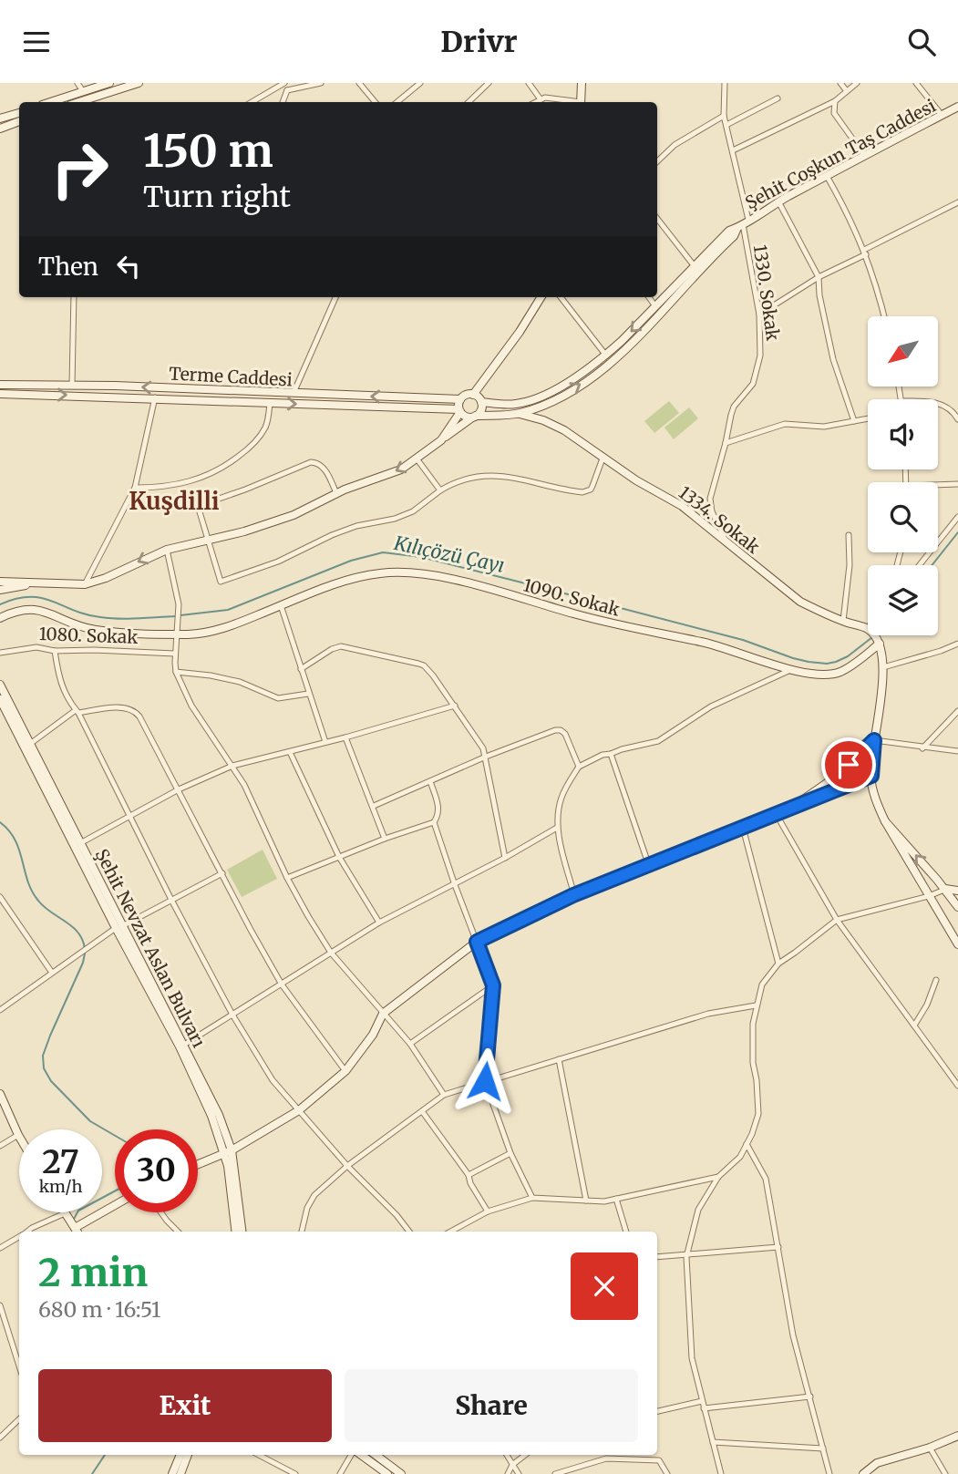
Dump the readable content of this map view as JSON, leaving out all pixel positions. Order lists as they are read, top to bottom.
{
  "streets": {
    "street": [
      "Şehit Coşkun Taş Caddesi",
      "1330. Sokak",
      "Terme Caddesi",
      "1334. Sokak",
      "1090. Sokak",
      "1080. Sokak",
      "Şehit Nevzat Aslan Bulvarı"
    ]
  },
  "crossings": [
    ["Şehit Coşkun Taş Caddesi", "1330. Sokak"],
    ["Şehit Coşkun Taş Caddesi", "Terme Caddesi"],
    ["Şehit Coşkun Taş Caddesi", "1334. Sokak"],
    ["1330. Sokak", "1334. Sokak"]
  ],
  "districts": ["Kuşdilli"],
  "water": ["Kılıçözü Çayı"],
  "north": "bottom left",
  "page": {
    "header": "Drivr",
    "turn": ["150 m", "Turn right"],
    "then": "Then",
    "speed": "27 km/h",
    "limit": "30",
    "heading": ["2 min", "680 m · 16:51"],
    "buttons": ["Exit", "Share"]
  }
}
